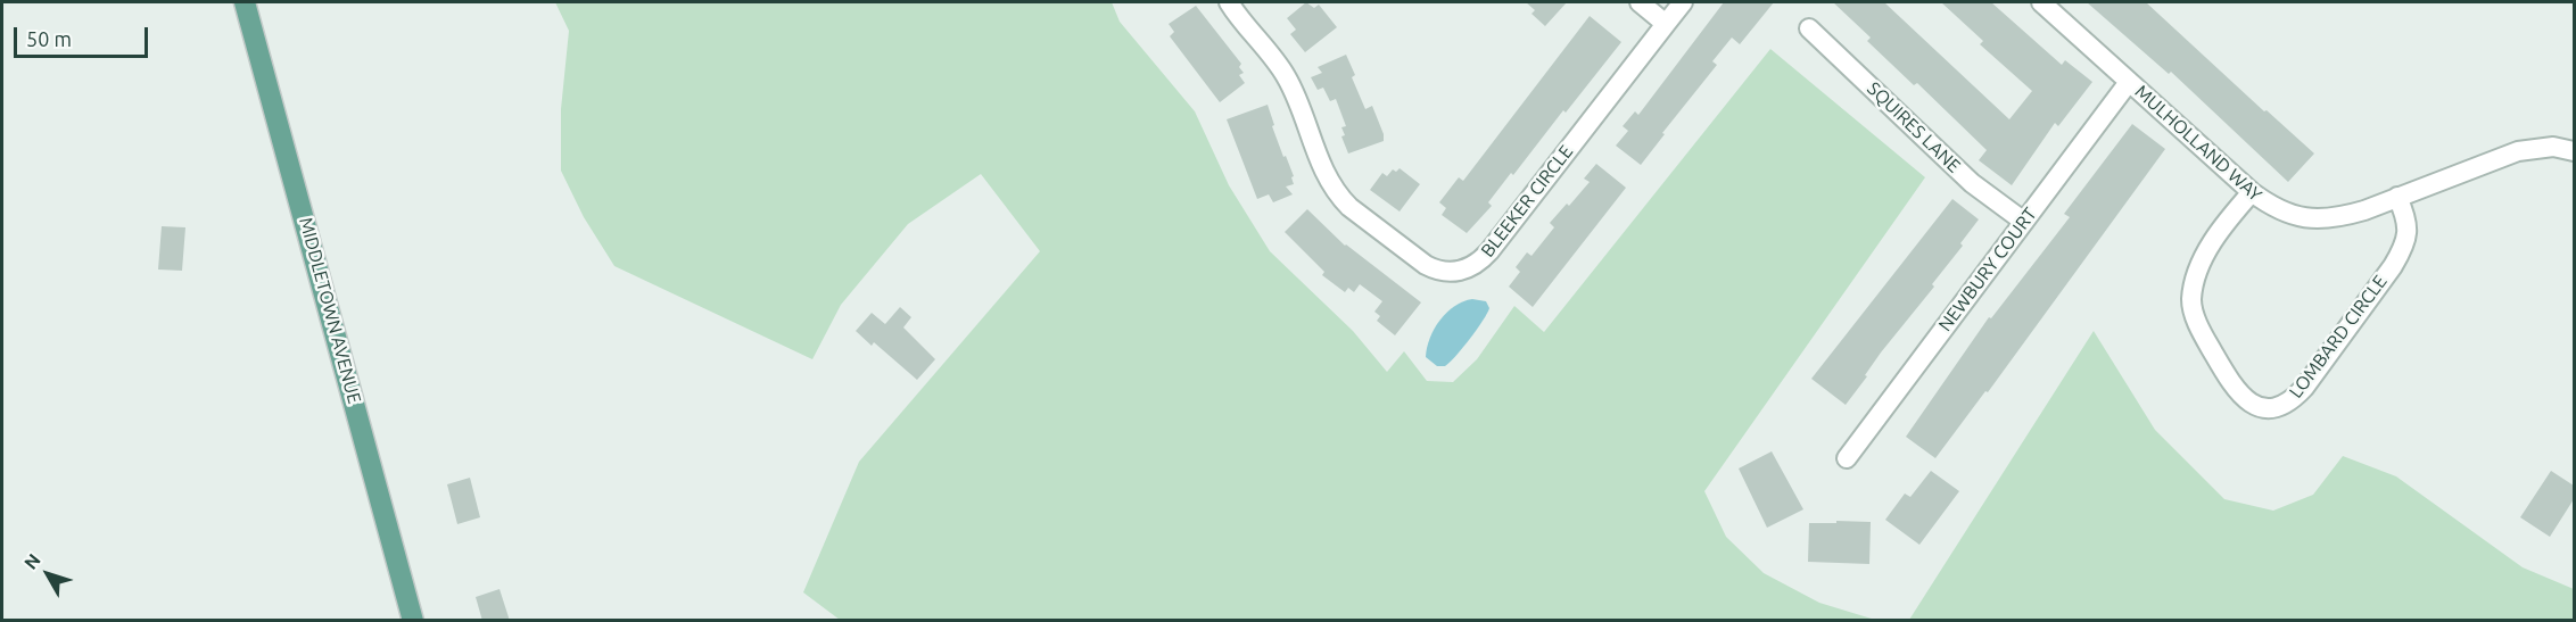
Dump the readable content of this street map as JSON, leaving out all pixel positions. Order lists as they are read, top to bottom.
{
  "streets": {
    "main road": ["MIDDLETOWN AVENUE"],
    "street": [
      "SQUIRES LANE",
      "MULHOLLAND WAY",
      "BLEEKER CIRCLE",
      "NEWBURY COURT",
      "LOMBARD CIRCLE"
    ]
  },
  "crossings": [
    ["SQUIRES LANE", "NEWBURY COURT"],
    ["MULHOLLAND WAY", "NEWBURY COURT"],
    ["MULHOLLAND WAY", "LOMBARD CIRCLE"]
  ],
  "scale_bar": "50 m",
  "north": "top left"
}
